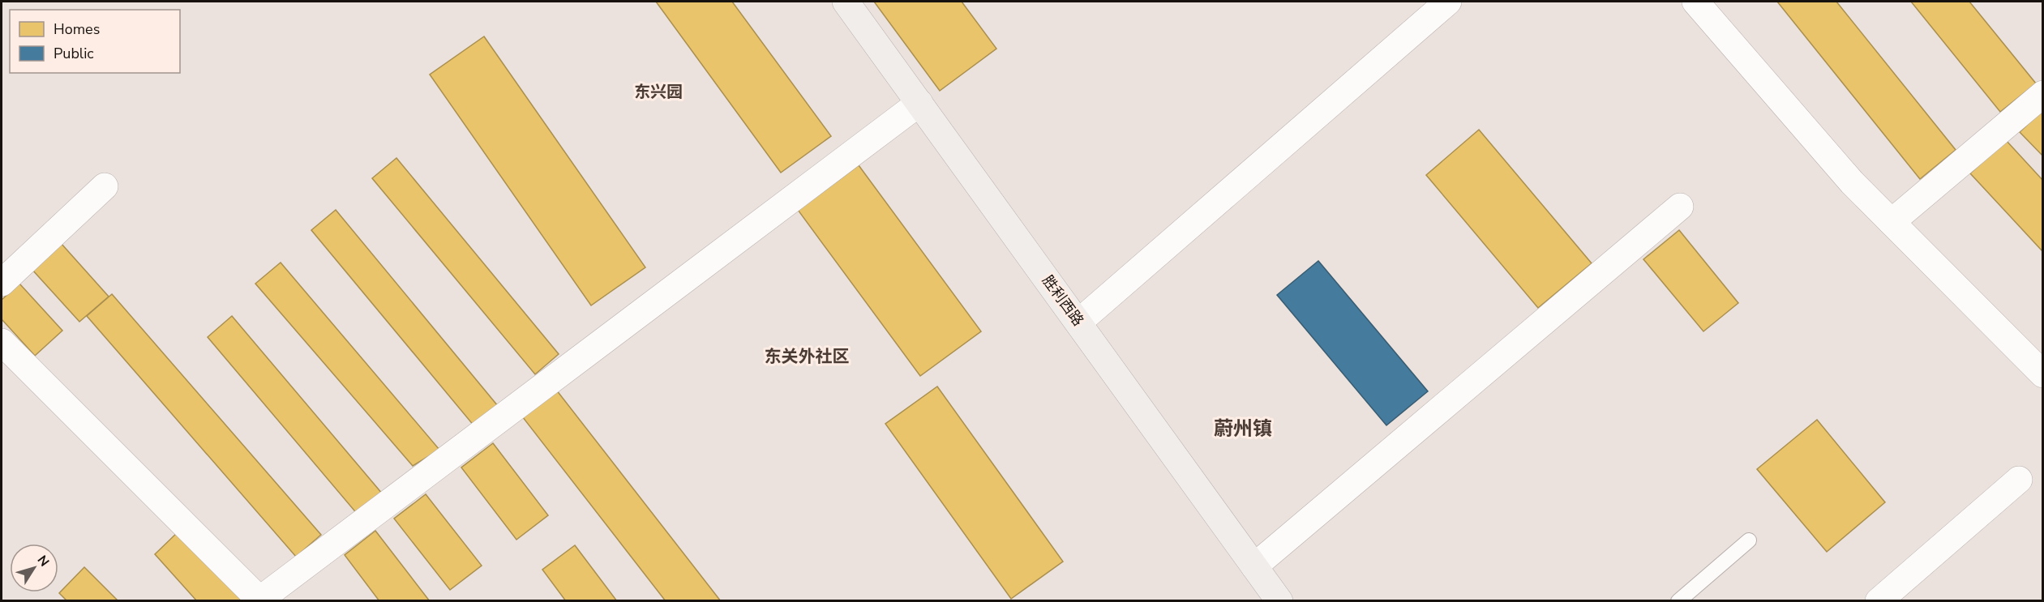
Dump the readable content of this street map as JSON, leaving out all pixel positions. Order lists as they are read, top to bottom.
{
  "streets": {
    "main road": ["胜利西路"]
  },
  "districts": ["东兴园", "东关外社区", "蔚州镇"],
  "legend": ["Homes", "Public"],
  "north": "top right"
}
